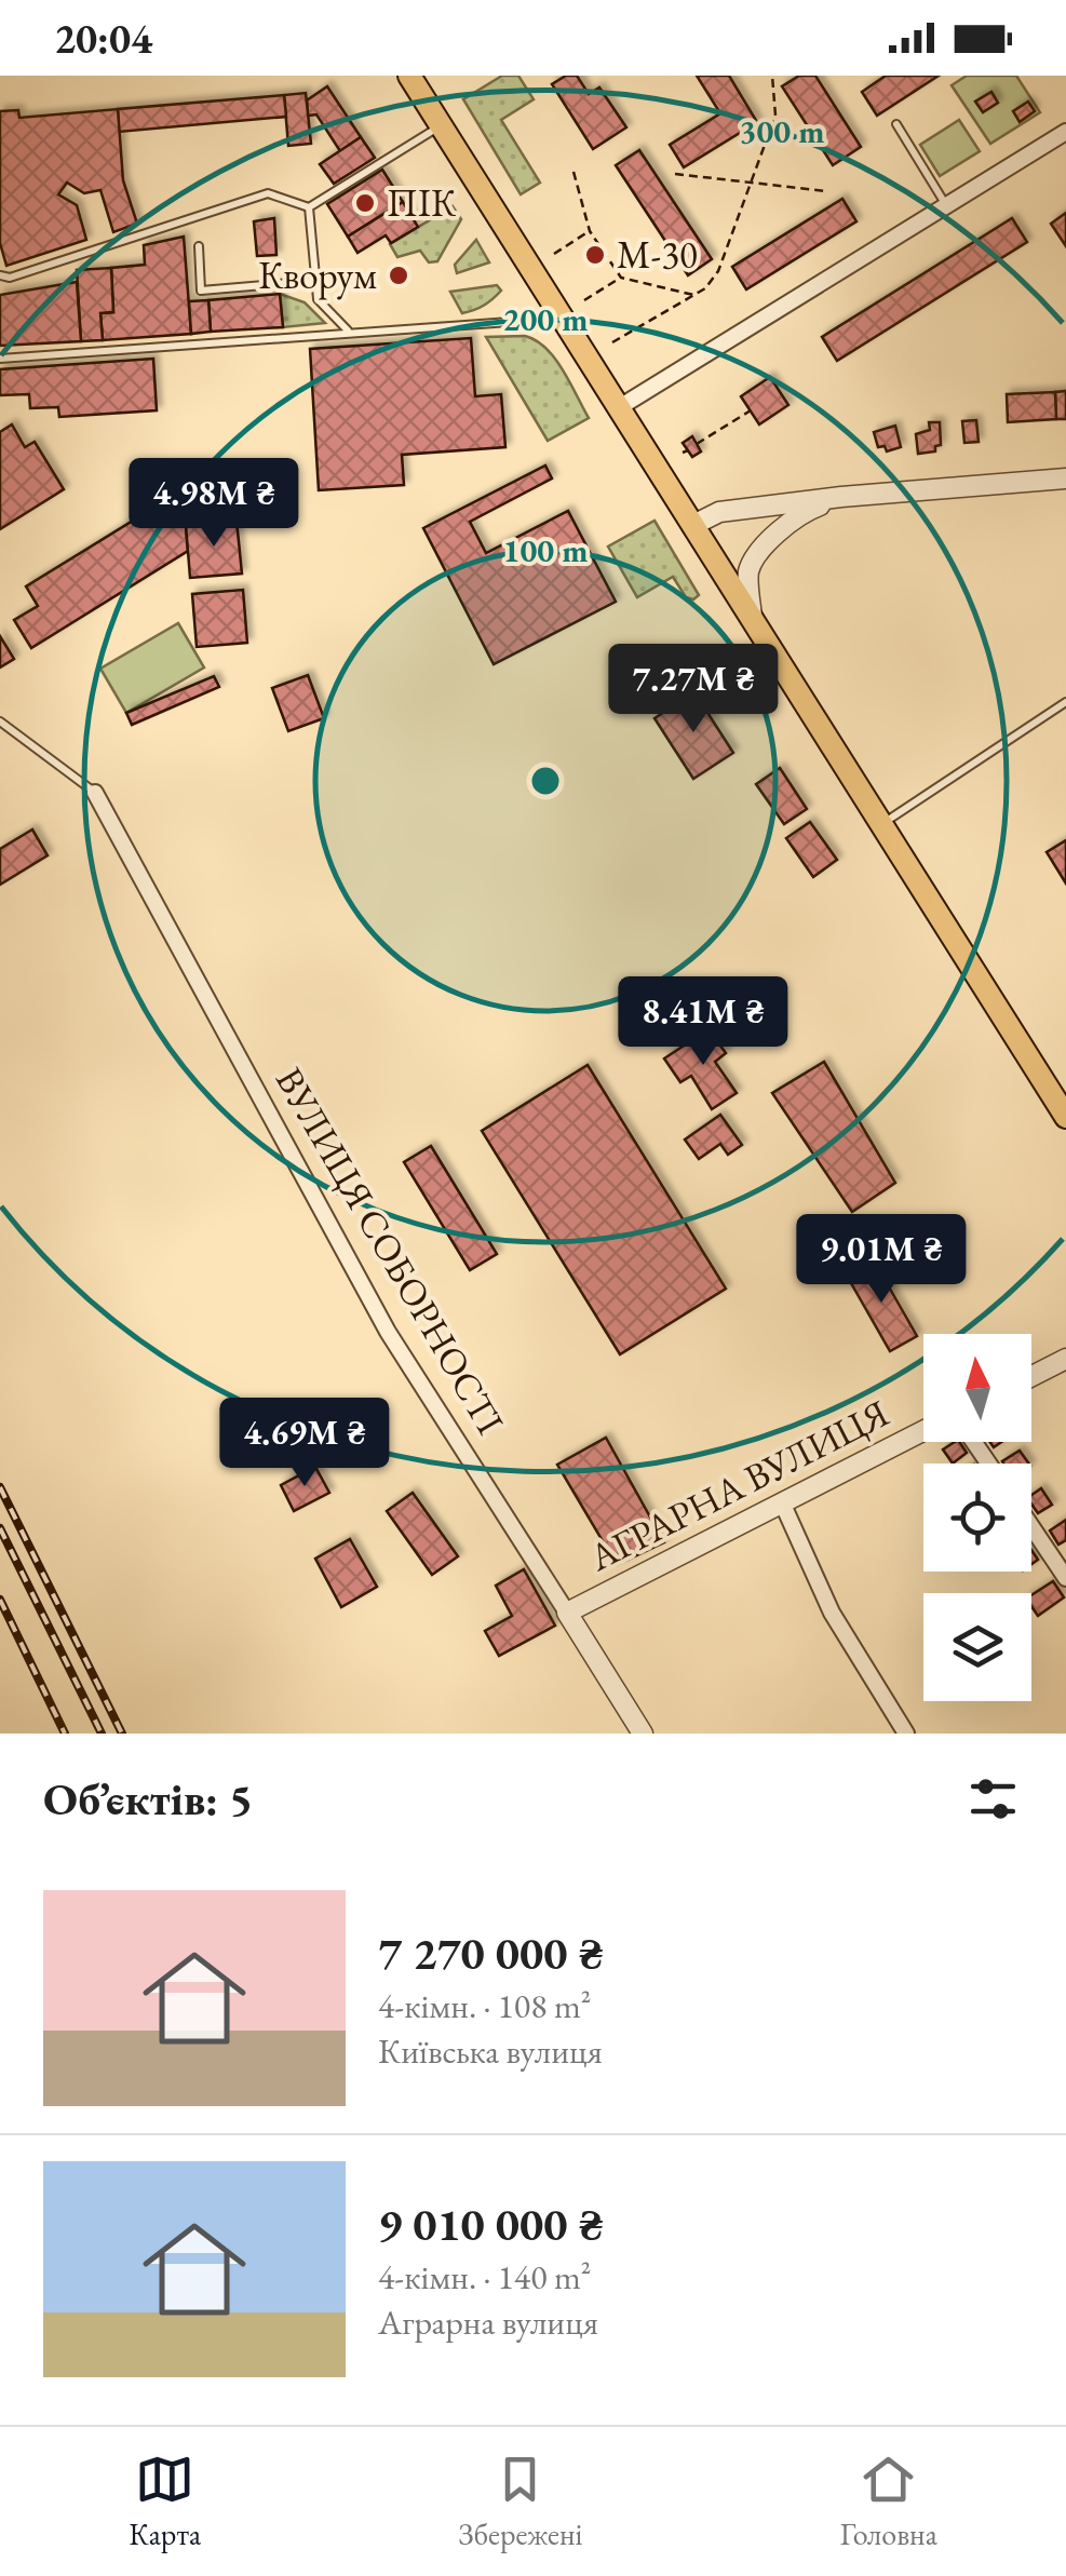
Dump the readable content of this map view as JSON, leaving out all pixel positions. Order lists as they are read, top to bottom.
{
  "streets": {
    "street": ["ВУЛИЦЯ СОБОРНОСТІ", "АГРАРНА ВУЛИЦЯ"]
  },
  "crossings": [
    ["ВУЛИЦЯ СОБОРНОСТІ", "АГРАРНА ВУЛИЦЯ"]
  ],
  "places": ["ПІК", "М-30", "Кворум"],
  "north": "top",
  "page": {
    "status": "20:04",
    "price": [
      "4.98M ₴",
      "7.27M ₴",
      "8.41M ₴",
      "9.01M ₴",
      "4.69M ₴"
    ],
    "heading": "Об’єктів: 5",
    "list": [
      {
        "name": "7 270 000 ₴",
        "note": "4-кімн. · 108 m² · Київська вулиця"
      },
      {
        "name": "9 010 000 ₴",
        "note": "4-кімн. · 140 m² · Аграрна вулиця"
      }
    ],
    "tabs": ["Карта", "Збережені", "Головна"]
  },
  "rings": ["300 m", "200 m", "100 m"]
}
